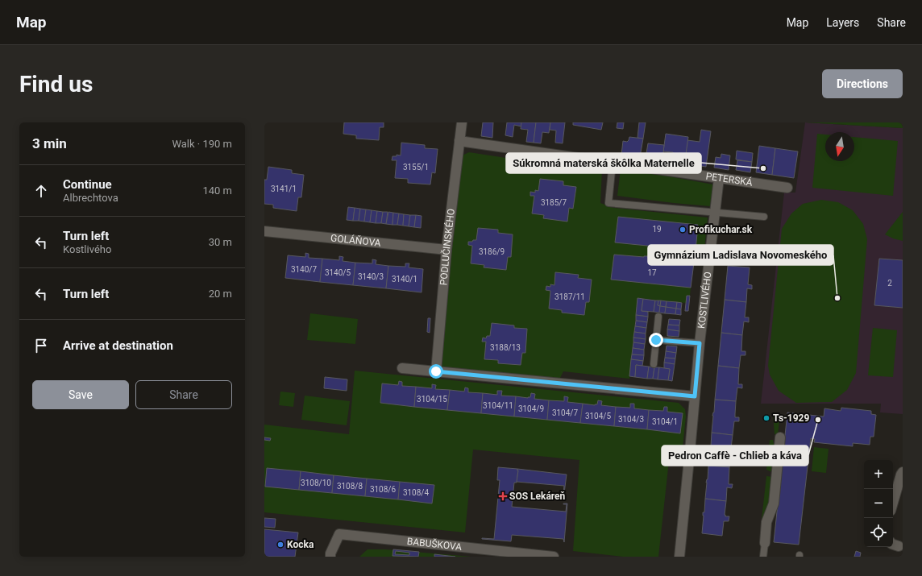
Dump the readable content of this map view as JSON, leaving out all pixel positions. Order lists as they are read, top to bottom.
{
  "streets": {
    "street": [
      "PETERSKÁ",
      "GOLÁŇOVA",
      "PODLUČINSKÉHO",
      "KOSTLIVÉHO",
      "BABUŠKOVA"
    ]
  },
  "crossings": [
    ["PETERSKÁ", "PODLUČINSKÉHO"],
    ["PETERSKÁ", "KOSTLIVÉHO"],
    ["GOLÁŇOVA", "PODLUČINSKÉHO"]
  ],
  "places": {
    "other": [
      "Súkromná materská škôlka Maternelle",
      "Profikuchar.sk",
      "Gymnázium Ladislava Novomeského",
      "Ts-1929",
      "Pedron Caffè - Chlieb a káva",
      "Kocka"
    ],
    "health": ["SOS Lekáreň"]
  },
  "house_numbers": [
    "3155/1",
    "3141/1",
    "3185/7",
    "19",
    "3186/9",
    "3140/7",
    "3140/5",
    "17",
    "3140/3",
    "3140/1",
    "2",
    "3187/11",
    "3188/13",
    "3104/15",
    "3104/11",
    "3104/9",
    "3104/7",
    "3104/5",
    "3104/3",
    "3104/1",
    "3108/10",
    "3108/8",
    "3108/6",
    "3108/4"
  ],
  "north": "bottom",
  "page": {
    "header": "Map",
    "nav": ["Map", "Layers", "Share"],
    "buttons": [
      "Directions",
      ["Save", "Share"]
    ],
    "title": "Find us",
    "heading": ["3 min", "Walk · 190 m"],
    "list": [
      ["Continue", "Albrechtova", "140 m"],
      ["Turn left", "Kostlivého", "30 m"],
      ["Turn left", "20 m"],
      "Arrive at destination"
    ],
    "map_buttons": ["+", "−"]
  }
}
